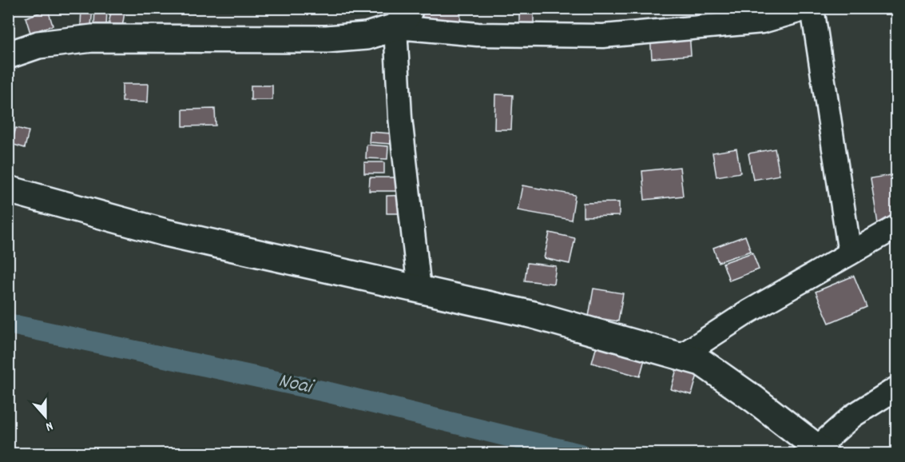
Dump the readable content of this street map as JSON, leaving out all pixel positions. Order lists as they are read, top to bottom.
{
  "water": ["Noai"],
  "north": "bottom"
}
